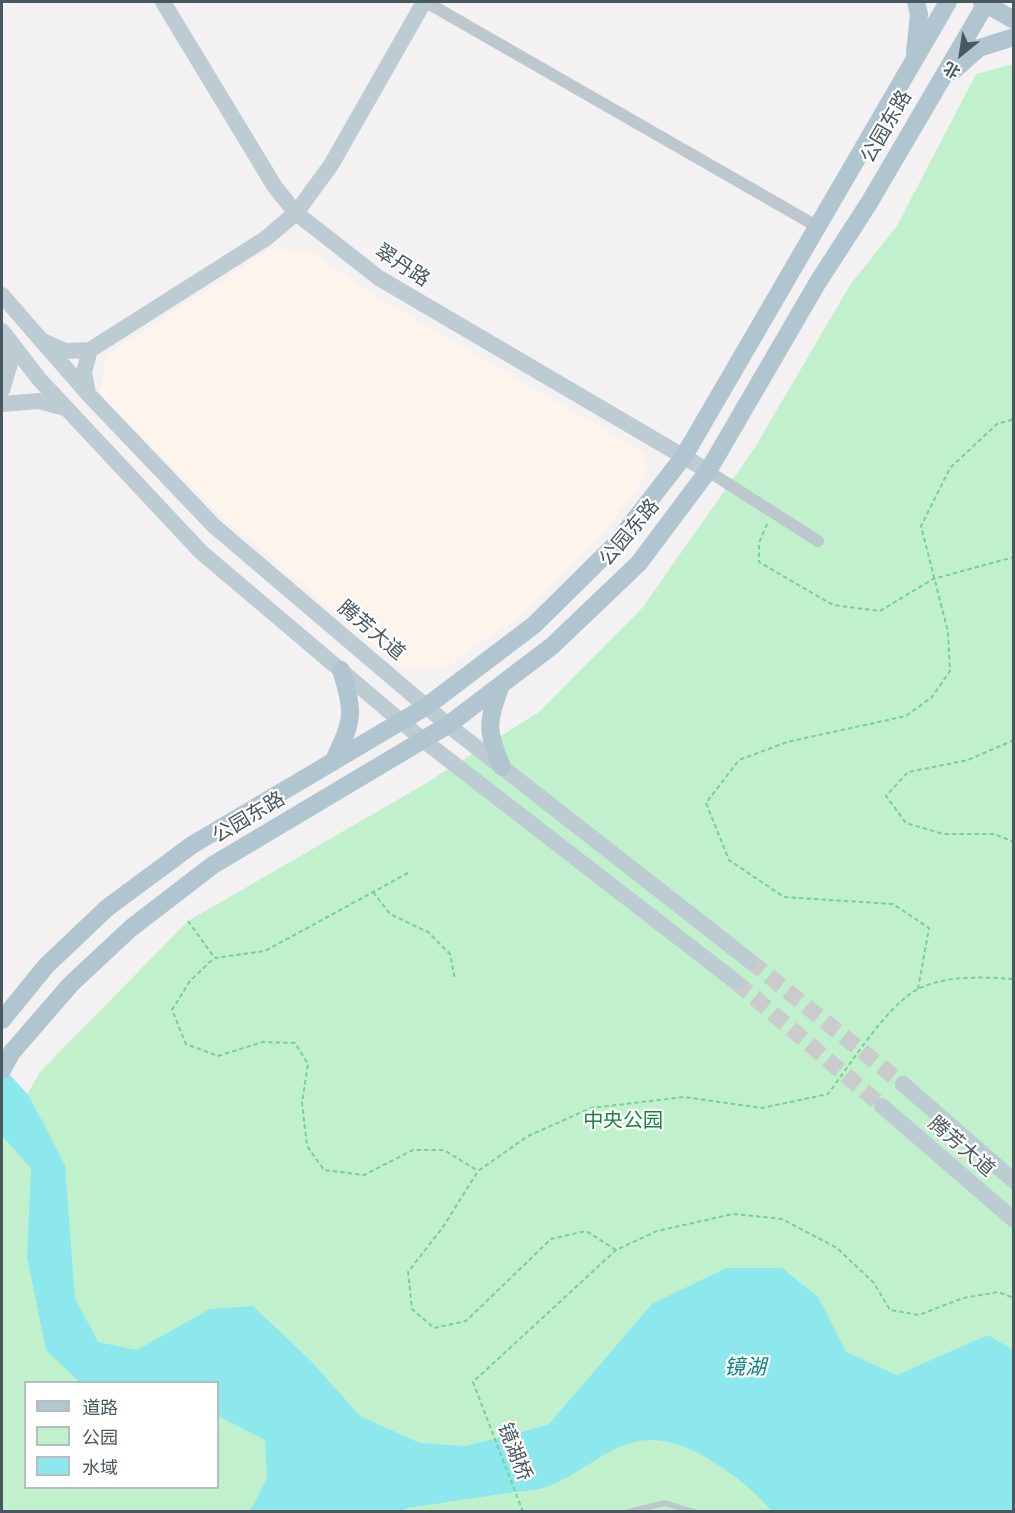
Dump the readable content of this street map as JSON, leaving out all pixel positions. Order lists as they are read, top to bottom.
{
  "streets": {
    "main road": ["公园东路", "翠丹路", "腾芳大道"],
    "path": ["镜湖桥"]
  },
  "crossings": [
    ["公园东路", "翠丹路"],
    ["公园东路", "腾芳大道"]
  ],
  "water": ["镜湖"],
  "parks": ["中央公园"],
  "legend": ["道路", "公园", "水域"],
  "north": "bottom left"
}
